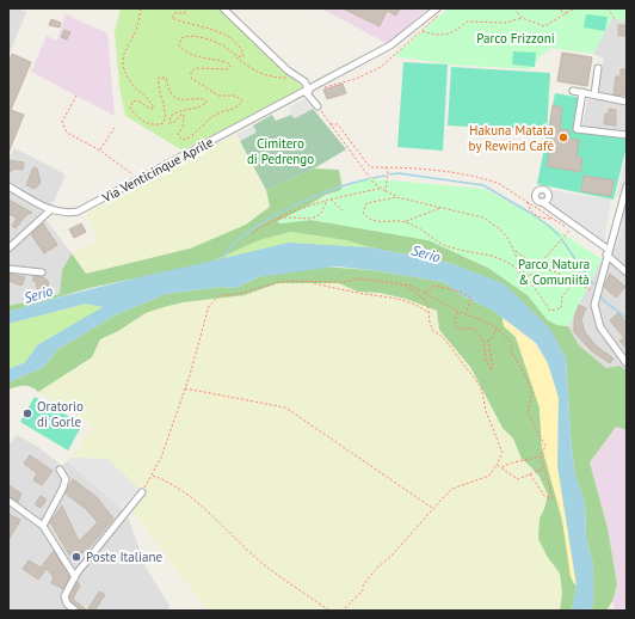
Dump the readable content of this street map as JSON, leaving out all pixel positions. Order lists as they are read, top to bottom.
{
  "streets": {
    "street": ["Via Venticinque Aprile"]
  },
  "water": ["Serio"],
  "parks": ["Parco Frizzoni", "Cimitero di Pedrengo", "Parco Natura & Comuniità"],
  "places": ["Hakuna Matata by Rewind Cafè", "Oratorio di Gorle", "Poste Italiane"]
}
